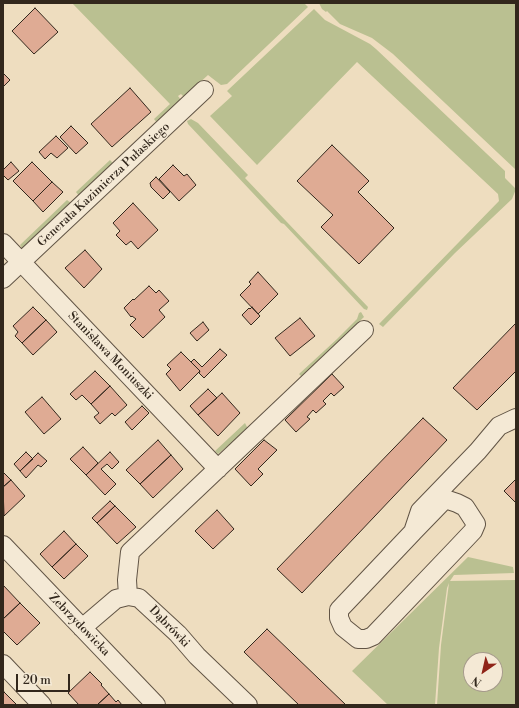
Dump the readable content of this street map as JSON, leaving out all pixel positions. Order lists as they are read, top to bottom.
{
  "streets": {
    "street": [
      "Generała Kazimierza Pułaskiego",
      "Stanisława Moniuszki",
      "Zebrzydowicka",
      "Dąbrówki"
    ]
  },
  "crossings": [
    ["Generała Kazimierza Pułaskiego", "Stanisława Moniuszki"]
  ],
  "scale_bar": "20 m",
  "north": "bottom left"
}
